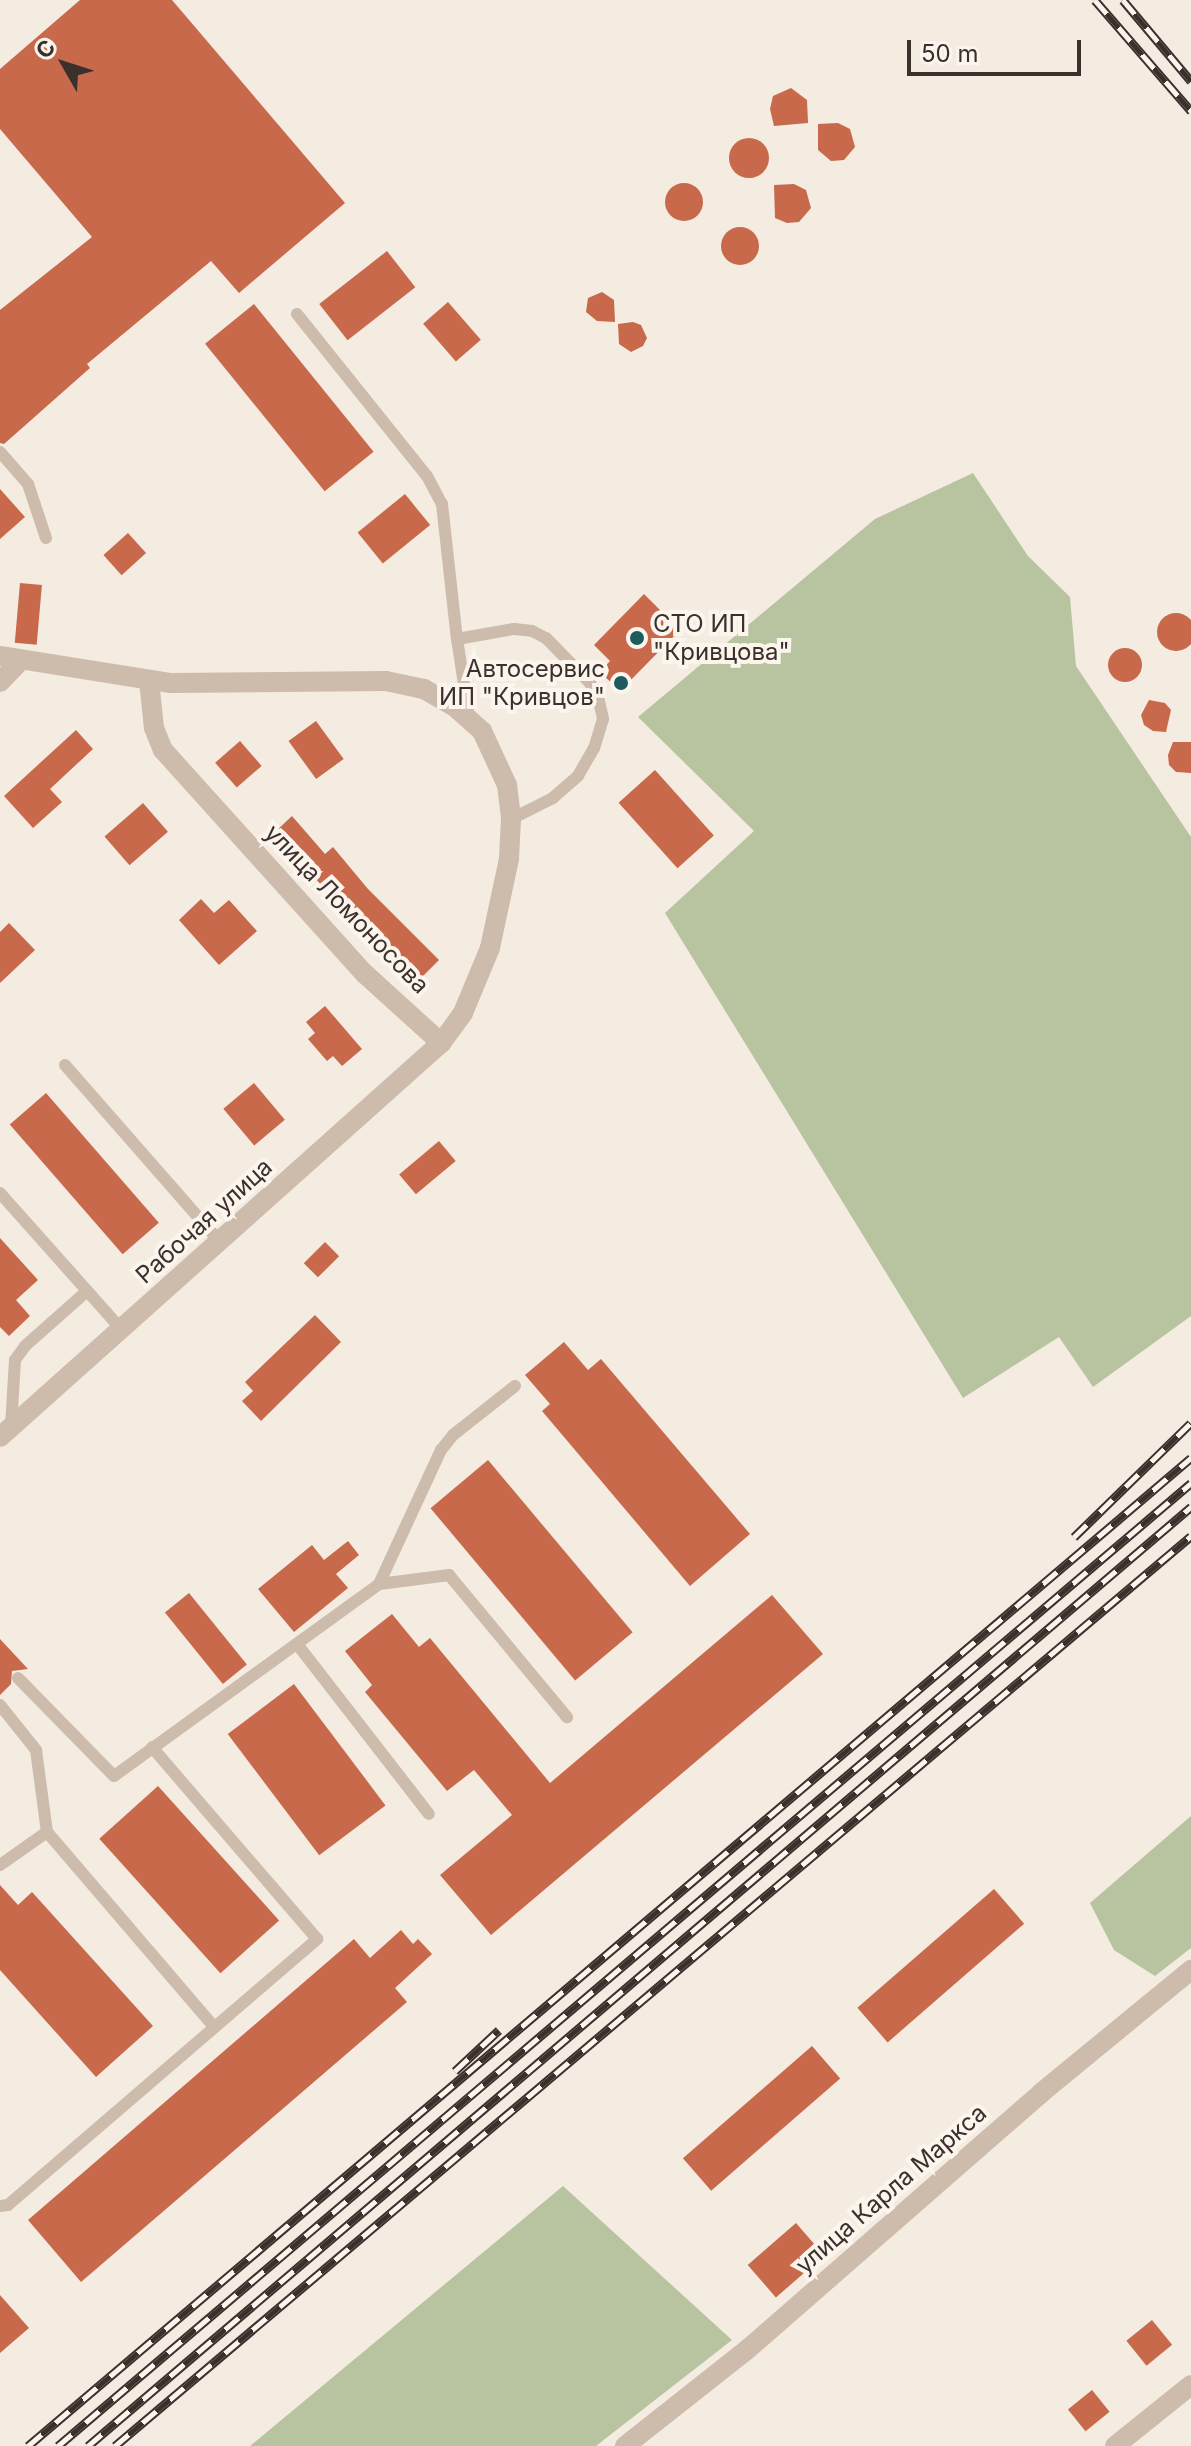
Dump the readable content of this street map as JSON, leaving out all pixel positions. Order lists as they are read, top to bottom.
{
  "streets": {
    "street": ["улица Ломоносова", "Рабочая улица", "улица Карла Маркса"]
  },
  "crossings": [
    ["улица Ломоносова", "Рабочая улица"]
  ],
  "places": ["СТО ИП \"Кривцова\"", "Автосервис ИП \"Кривцов\""],
  "scale_bar": "50 m",
  "north": "top left"
}
